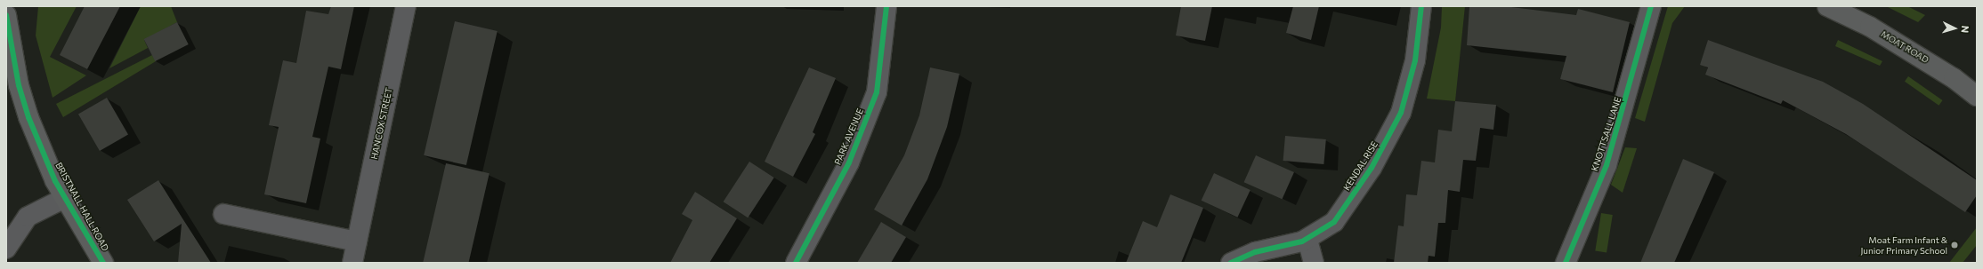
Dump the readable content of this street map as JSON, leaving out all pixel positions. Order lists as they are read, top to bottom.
{
  "streets": {
    "street": [
      "MOAT ROAD",
      "HANCOX STREET",
      "KNOTTSALL LANE",
      "PARK AVENUE",
      "KENDAL RISE",
      "BRISTNALL HALL ROAD"
    ]
  },
  "places": ["Moat Farm Infant & Junior Primary School"],
  "north": "right"
}
